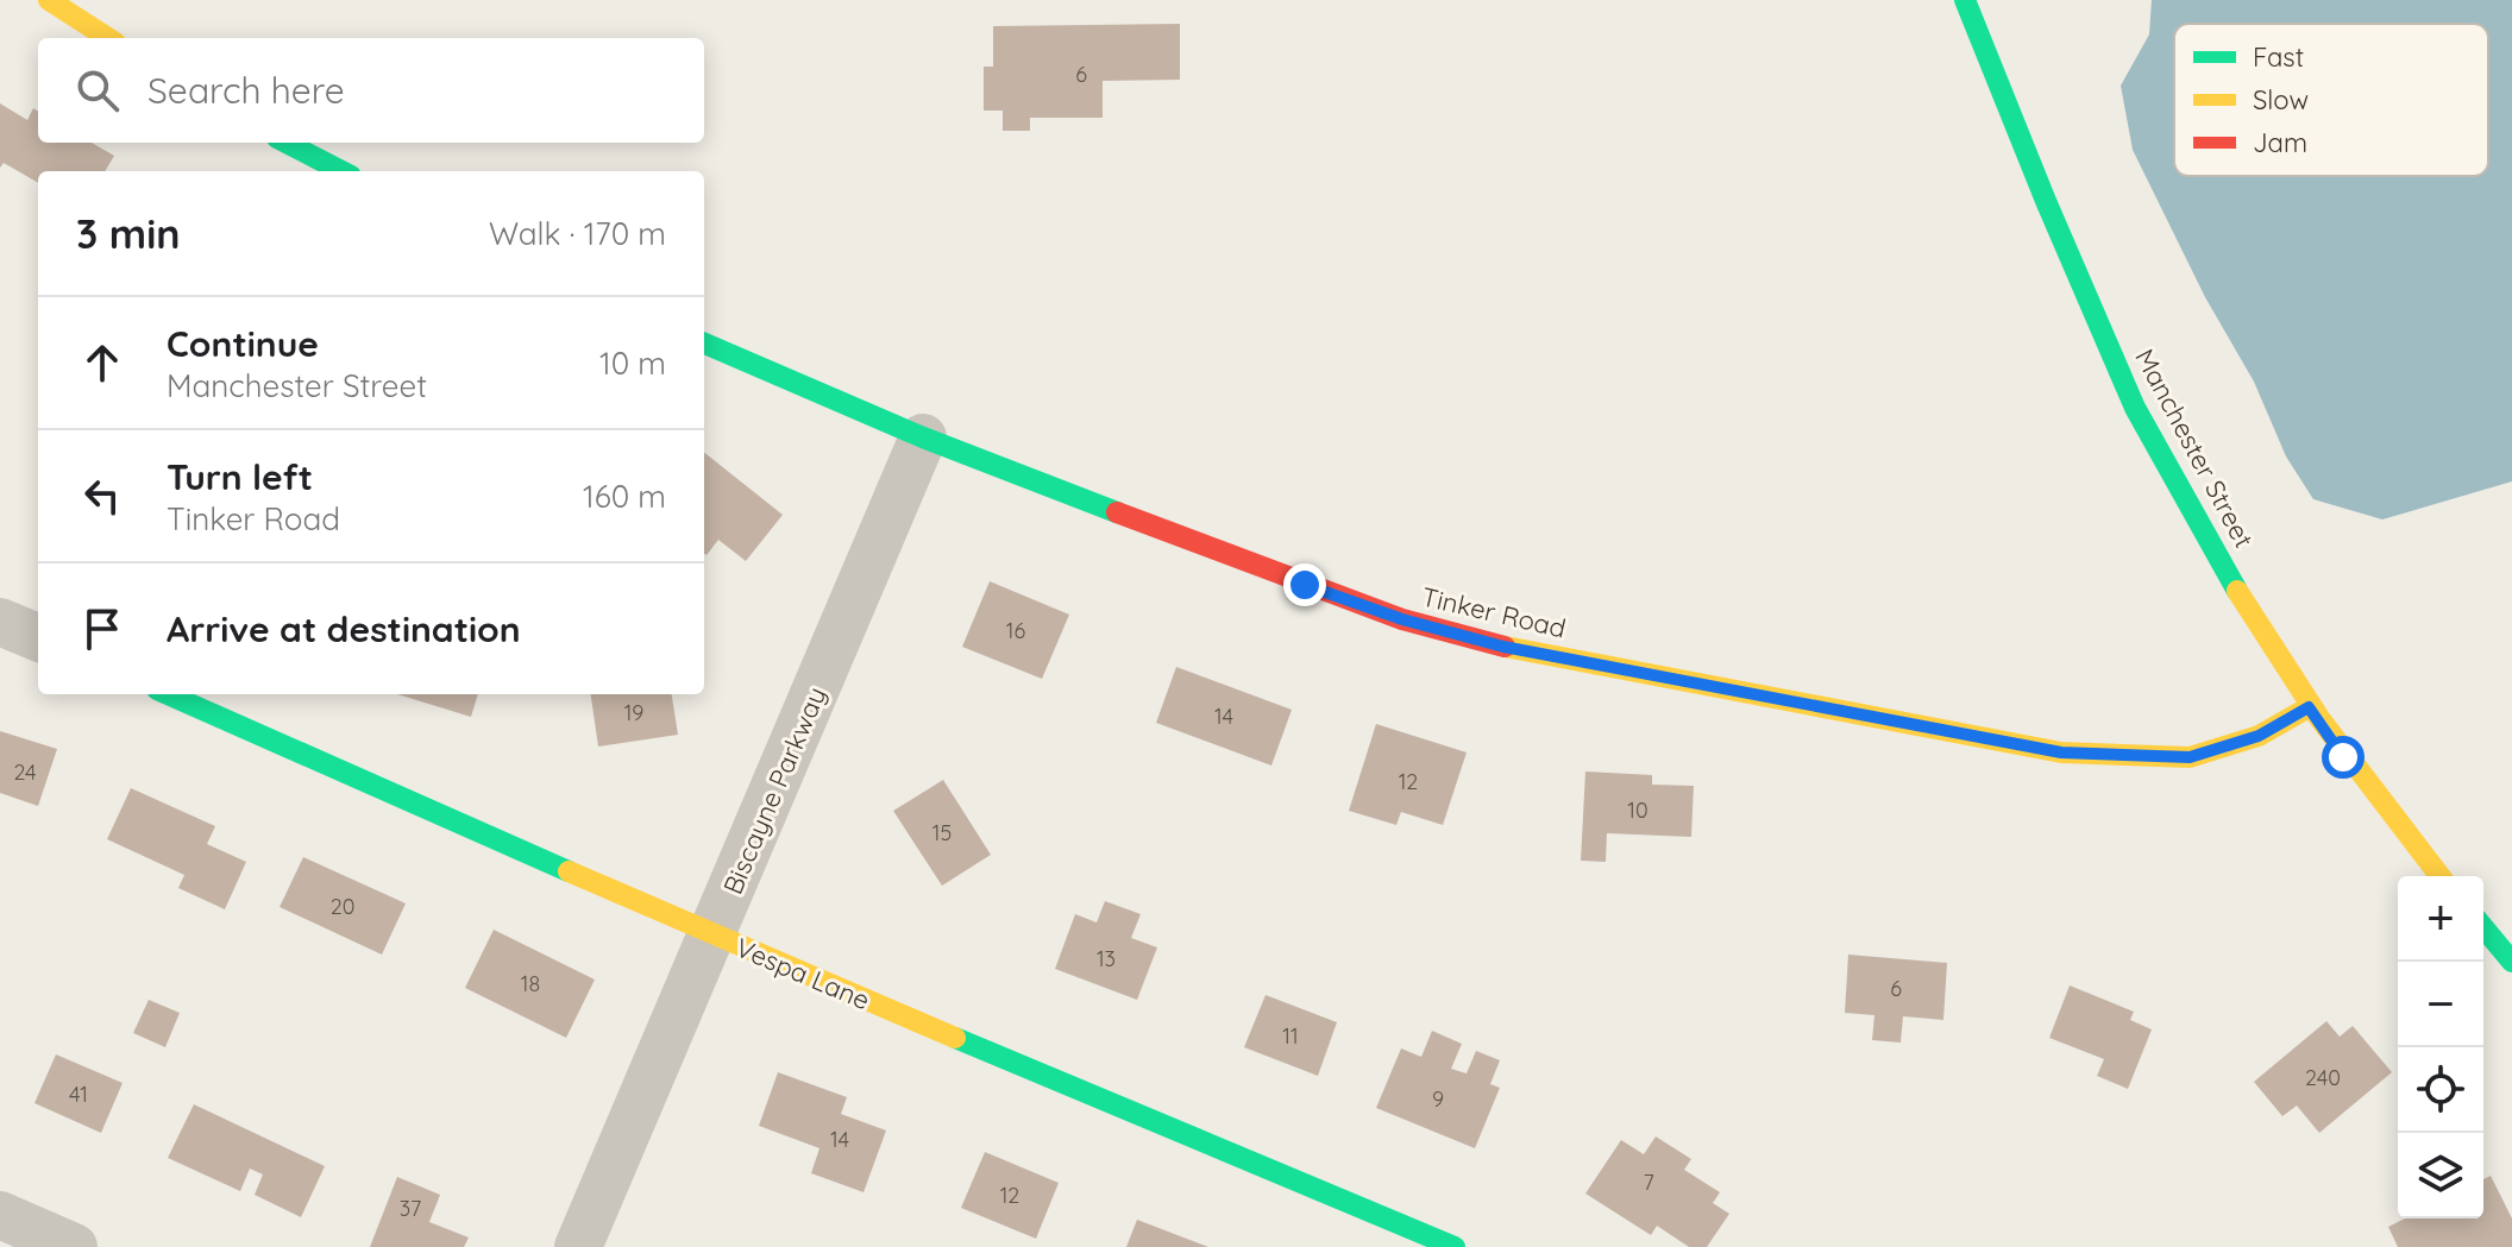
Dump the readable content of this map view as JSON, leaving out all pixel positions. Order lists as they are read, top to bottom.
{
  "streets": {
    "street": [
      "Manchester Street",
      "Tinker Road",
      "Biscayne Parkway",
      "Vespa Lane"
    ]
  },
  "crossings": [
    ["Manchester Street", "Tinker Road"],
    ["Tinker Road", "Biscayne Parkway"],
    ["Biscayne Parkway", "Vespa Lane"]
  ],
  "house_numbers": [
    "6",
    "16",
    "19",
    "14",
    "24",
    "12",
    "10",
    "15",
    "20",
    "13",
    "18",
    "6",
    "11",
    "240",
    "41",
    "9",
    "14",
    "7",
    "12",
    "37"
  ],
  "legend": ["Fast", "Slow", "Jam"],
  "page": {
    "search": "Search here",
    "heading": ["3 min", "Walk · 170 m"],
    "list": [
      ["Continue", "Manchester Street", "10 m"],
      ["Turn left", "Tinker Road", "160 m"],
      "Arrive at destination"
    ],
    "map_buttons": ["+", "−"]
  }
}
